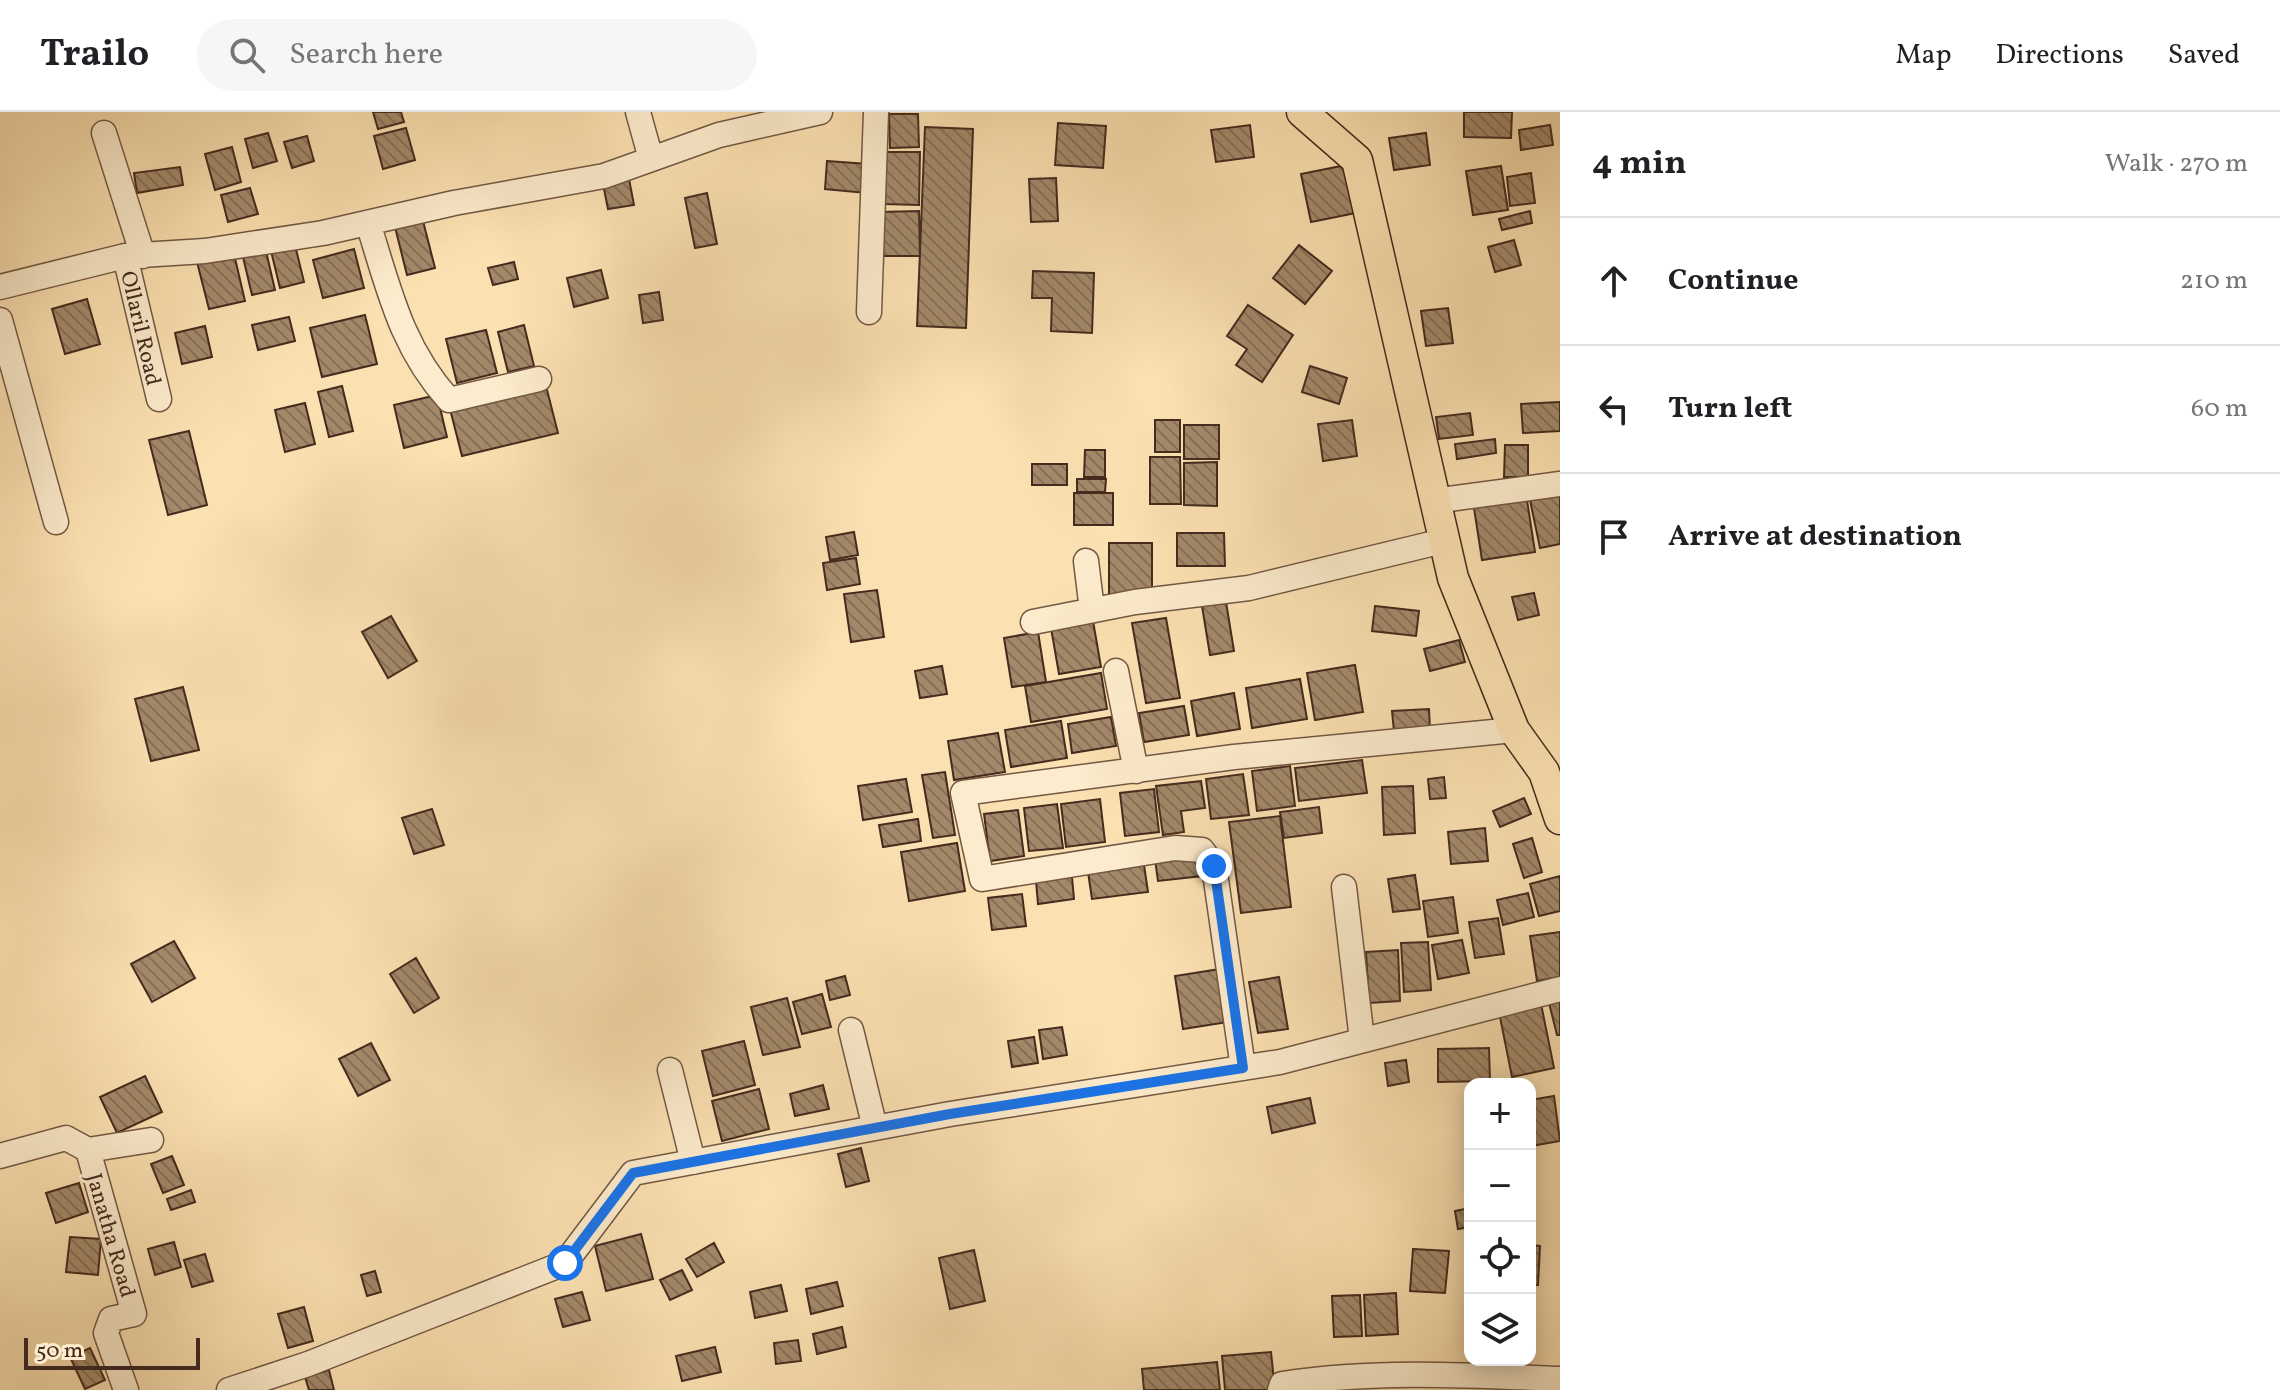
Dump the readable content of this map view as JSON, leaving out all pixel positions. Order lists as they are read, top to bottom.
{
  "streets": {
    "street": ["Ollaril Road", "Janatha Road"]
  },
  "scale_bar": "50 m",
  "page": {
    "header": "Trailo",
    "search": "Search here",
    "nav": ["Map", "Directions", "Saved"],
    "heading": ["4 min", "Walk · 270 m"],
    "list": [
      ["Continue", "210 m"],
      ["Turn left", "60 m"],
      "Arrive at destination"
    ],
    "map_buttons": ["+", "−"],
    "scale": "50 m"
  }
}
